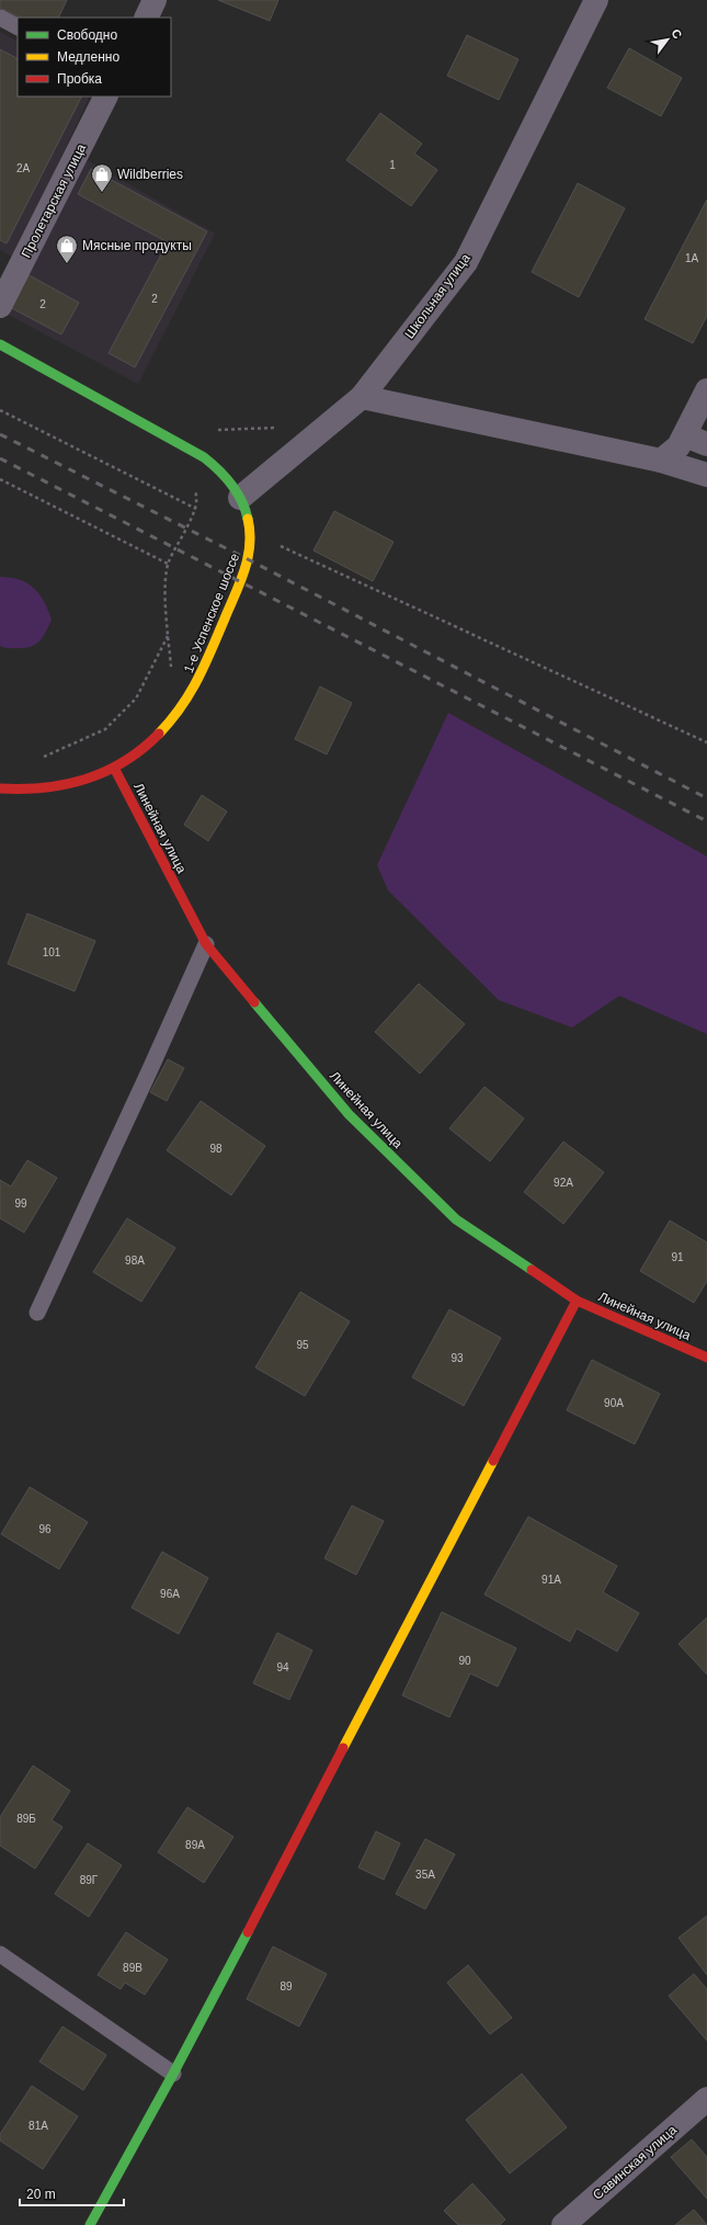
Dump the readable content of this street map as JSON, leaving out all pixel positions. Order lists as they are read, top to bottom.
{
  "streets": {
    "street": [
      "Пролетарская улица",
      "Школьная улица",
      "1-е Успенское шоссе",
      "Линейная улица",
      "Савинская улица"
    ]
  },
  "crossings": [
    ["Школьная улица", "1-е Успенское шоссе"],
    ["1-е Успенское шоссе", "Линейная улица"]
  ],
  "places": {
    "shop": ["Wildberries", "Мясные продукты"]
  },
  "house_numbers": [
    "1",
    "2А",
    "1А",
    "2",
    "2",
    "101",
    "98",
    "92А",
    "99",
    "91",
    "98А",
    "95",
    "93",
    "90А",
    "96",
    "91А",
    "96А",
    "90",
    "94",
    "89Б",
    "89А",
    "35А",
    "89Г",
    "89В",
    "89",
    "81А"
  ],
  "legend": ["Свободно", "Медленно", "Пробка"],
  "scale_bar": "20 m",
  "north": "top right"
}
